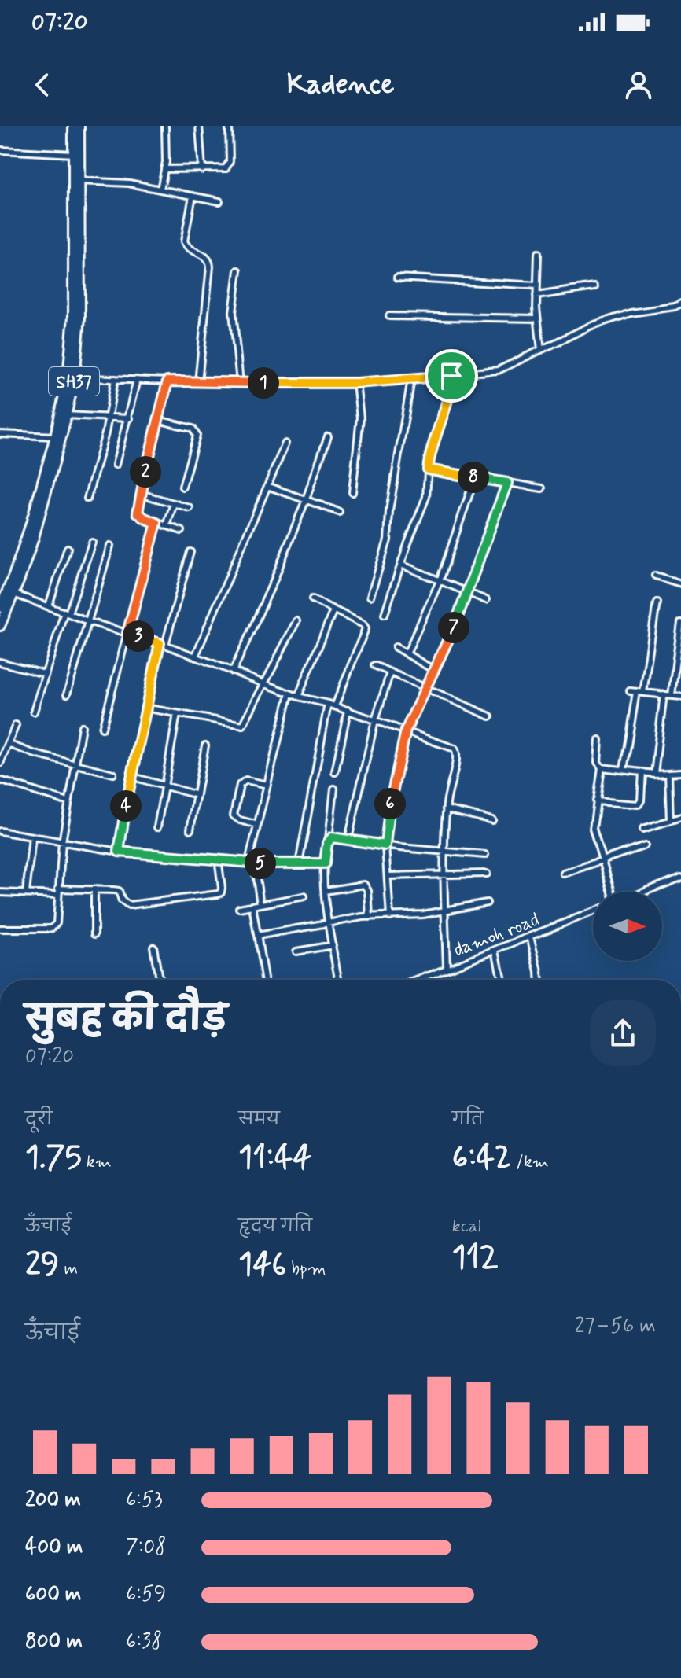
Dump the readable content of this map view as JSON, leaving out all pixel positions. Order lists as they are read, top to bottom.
{
  "streets": {
    "main road": ["SH37"],
    "street": ["damoh road"]
  },
  "north": "right",
  "page": {
    "status": "07:20",
    "header": "Kadence",
    "pins": [
      "1",
      "2",
      "8",
      "7",
      "3",
      "6",
      "4",
      "5"
    ],
    "heading": ["सुबह की दौड़", "07:20"],
    "stats": [
      ["दूरी", "1.75 km"],
      ["समय", "11:44"],
      ["गति", "6:42 /km"],
      ["ऊँचाई", "29 m"],
      ["हृदय गति", "146 bpm"],
      ["kcal", "112"]
    ],
    "chart": ["ऊँचाई", "27–56 m"],
    "list": [
      {
        "name": "200 m",
        "note": "6:53"
      },
      {
        "name": "400 m",
        "note": "7:08"
      },
      {
        "name": "600 m",
        "note": "6:59"
      },
      {
        "name": "800 m",
        "note": "6:38"
      }
    ]
  }
}
